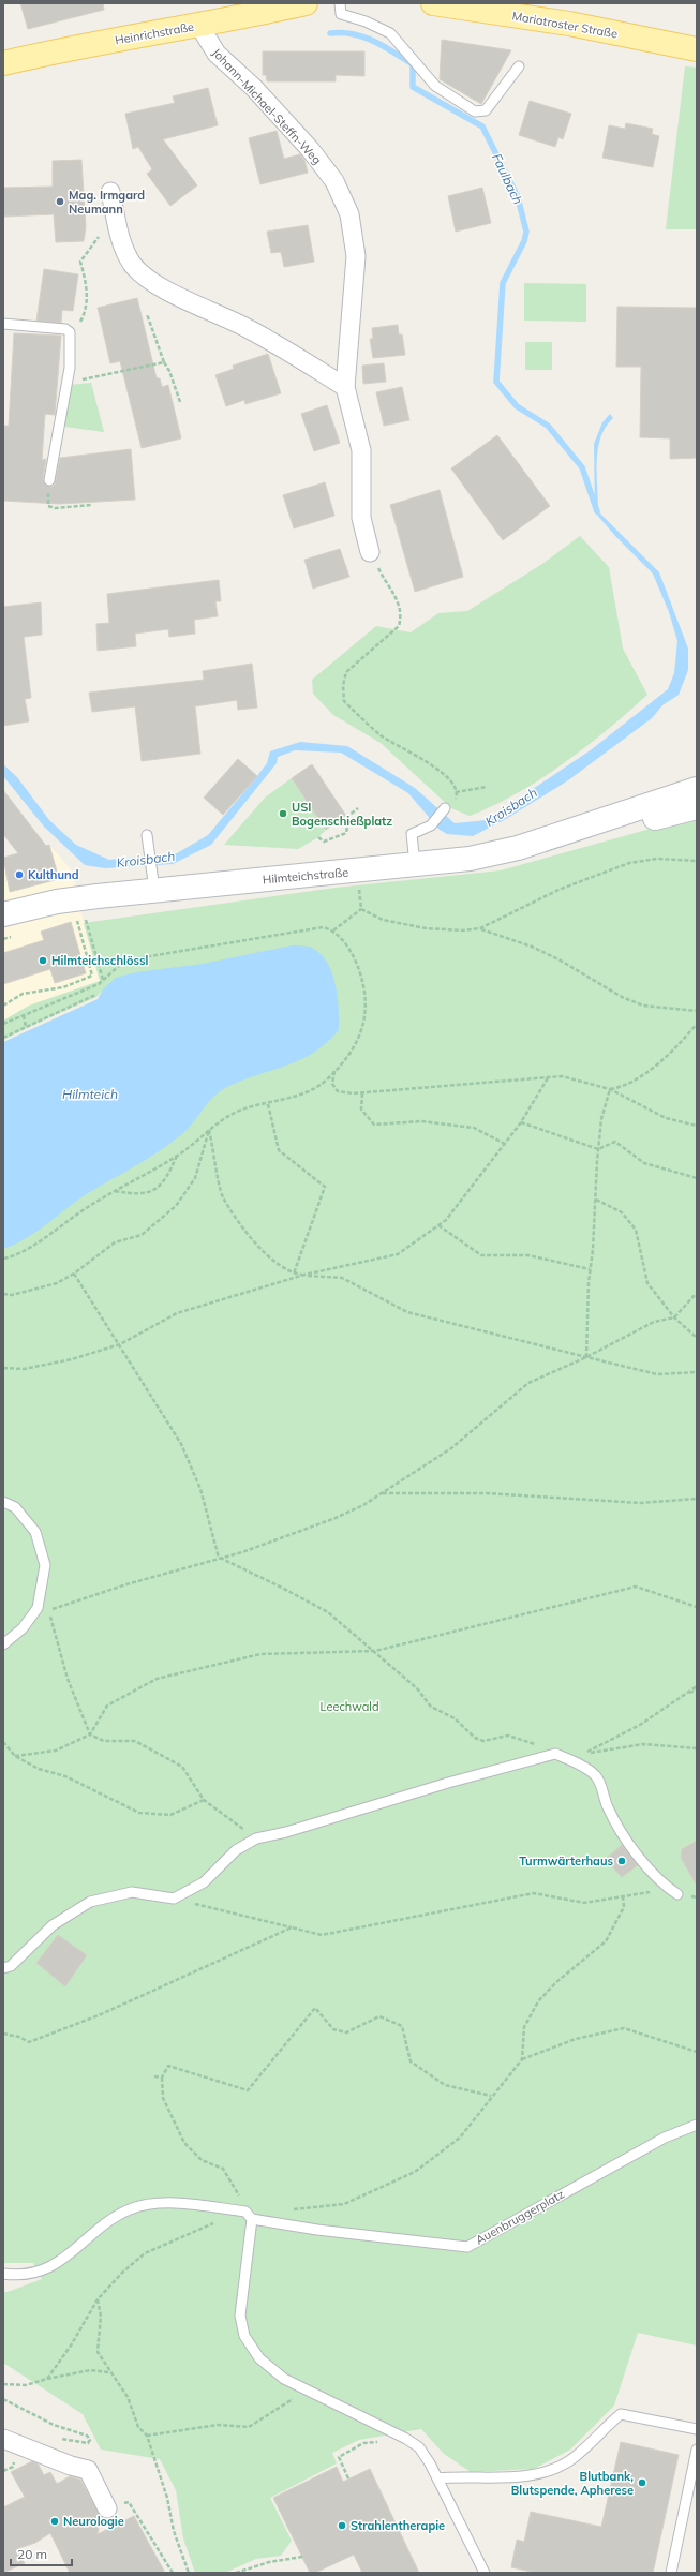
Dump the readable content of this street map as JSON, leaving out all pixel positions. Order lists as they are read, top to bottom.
{
  "streets": {
    "main road": ["Mariatroster Straße", "Heinrichstraße", "Hilmteichstraße"],
    "street": ["Johann-Michael-Steffn-Weg"],
    "lane": ["Auenbruggerplatz"]
  },
  "crossings": [
    ["Heinrichstraße", "Johann-Michael-Steffn-Weg"]
  ],
  "water": ["Faulbach", "Kroisbach", "Hilmteich"],
  "parks": ["Leechwald"],
  "places": [
    "Mag. Irmgard Neumann",
    "USI Bogenschießplatz",
    "Kulthund",
    "Hilmteichschlössl",
    "Turmwärterhaus",
    "Blutbank, Blutspende, Apherese",
    "Neurologie",
    "Strahlentherapie"
  ],
  "scale_bar": "20 m"
}
